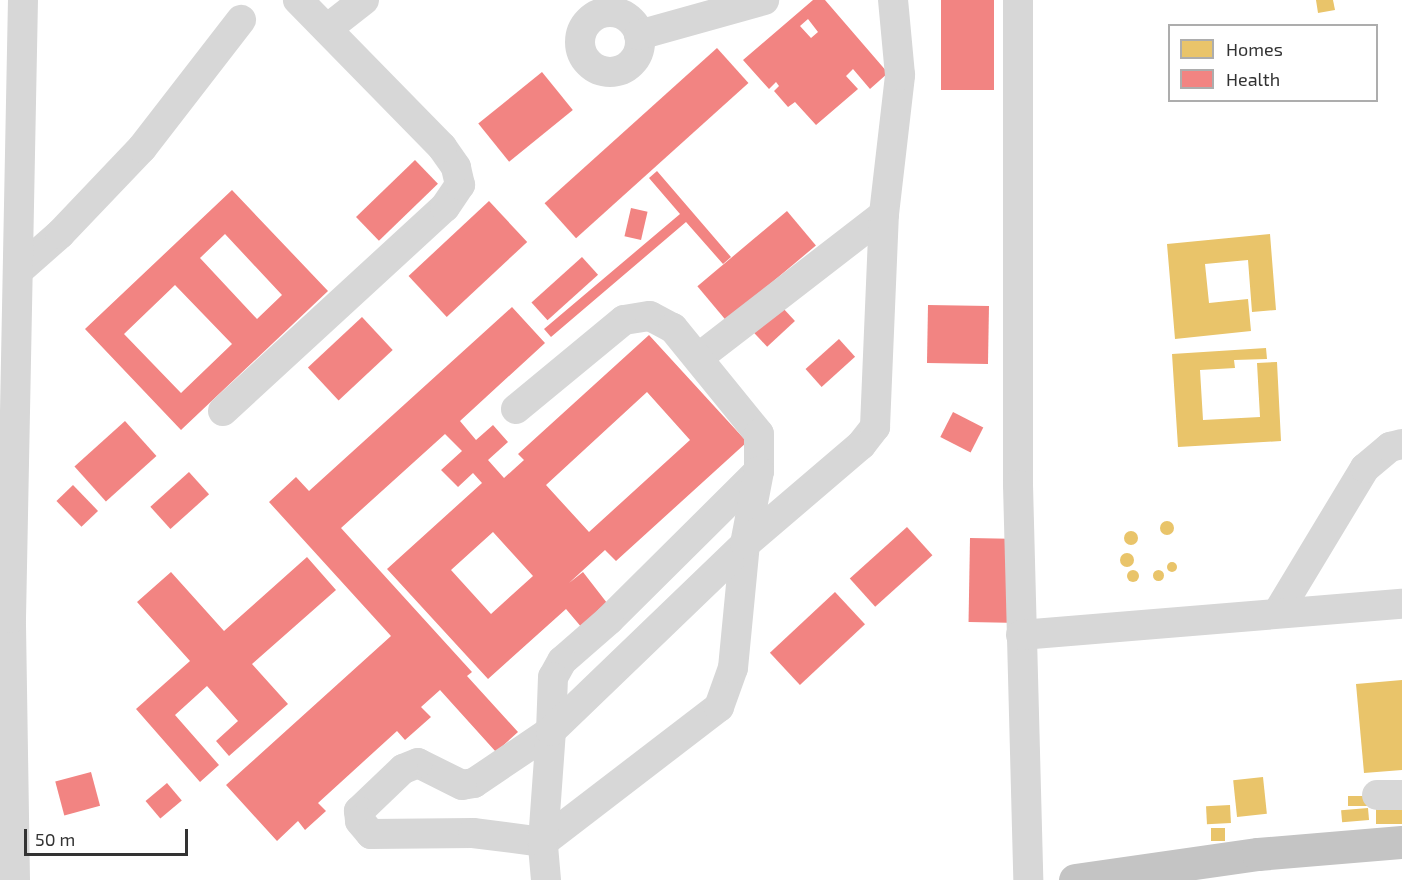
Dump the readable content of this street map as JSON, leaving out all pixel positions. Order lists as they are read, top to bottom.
{
  "legend": ["Homes", "Health"],
  "scale_bar": "50 m"
}
